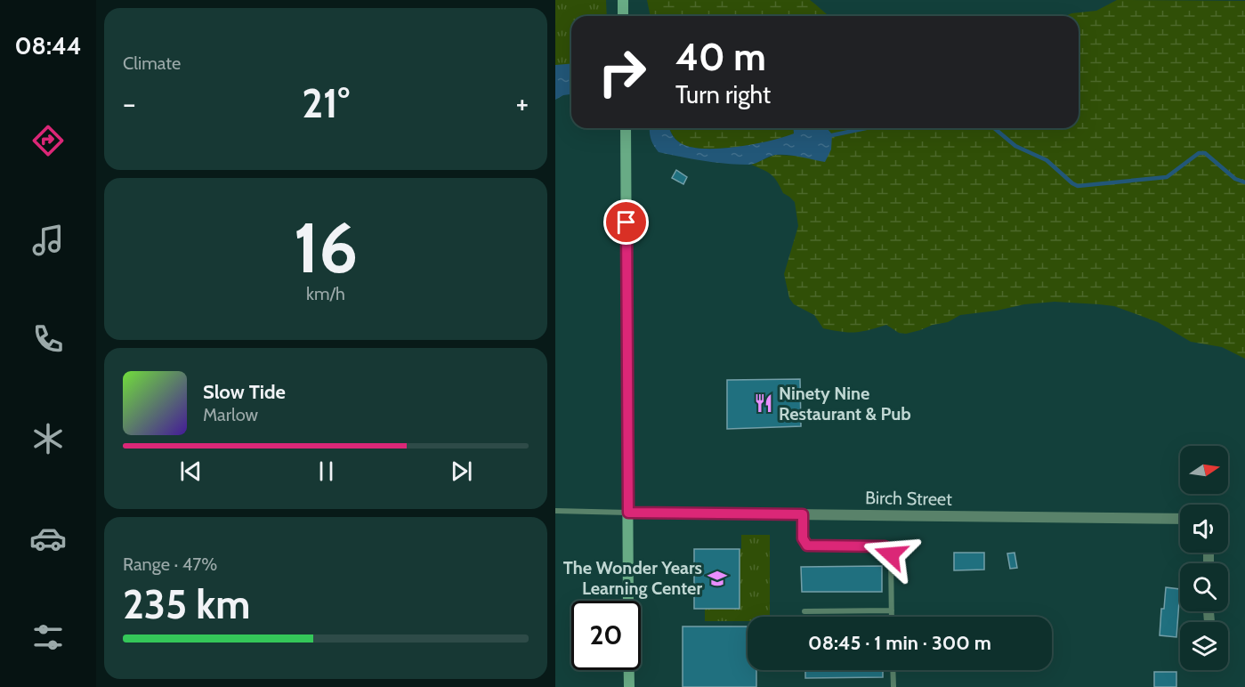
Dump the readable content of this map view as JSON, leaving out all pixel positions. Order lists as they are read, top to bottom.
{
  "streets": {
    "street": ["Birch Street"]
  },
  "places": {
    "restaurant": ["Ninety Nine Restaurant & Pub"],
    "school or university": ["The Wonder Years Learning Center"]
  },
  "north": "right",
  "page": {
    "tabs": "08:44",
    "tile": [
      "Climate",
      ["16", "km/h"],
      ["Range · 47%", "235 km"]
    ],
    "turn": ["40 m", "Turn right"],
    "heat": ["−", "21°", "+"],
    "song": ["Slow Tide", "Marlow"],
    "limit": "20",
    "trip": "08:45 · 1 min · 300 m"
  }
}
